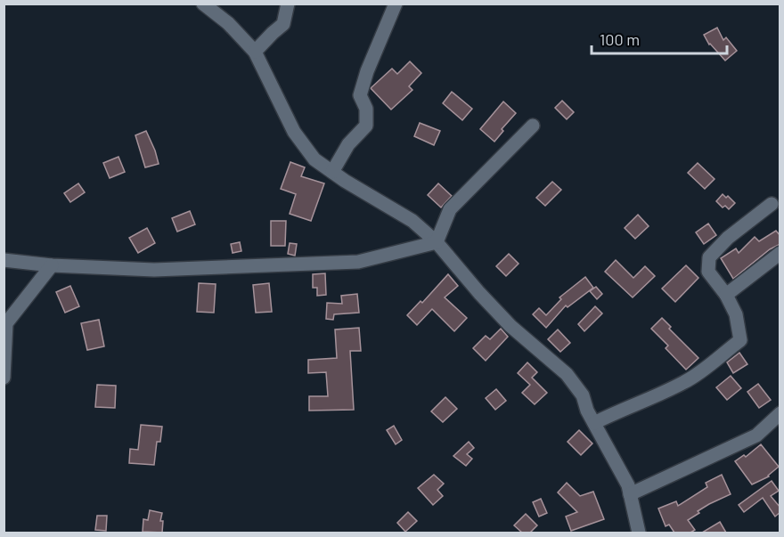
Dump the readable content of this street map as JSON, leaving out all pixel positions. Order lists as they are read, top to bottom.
{
  "scale_bar": "100 m"
}
